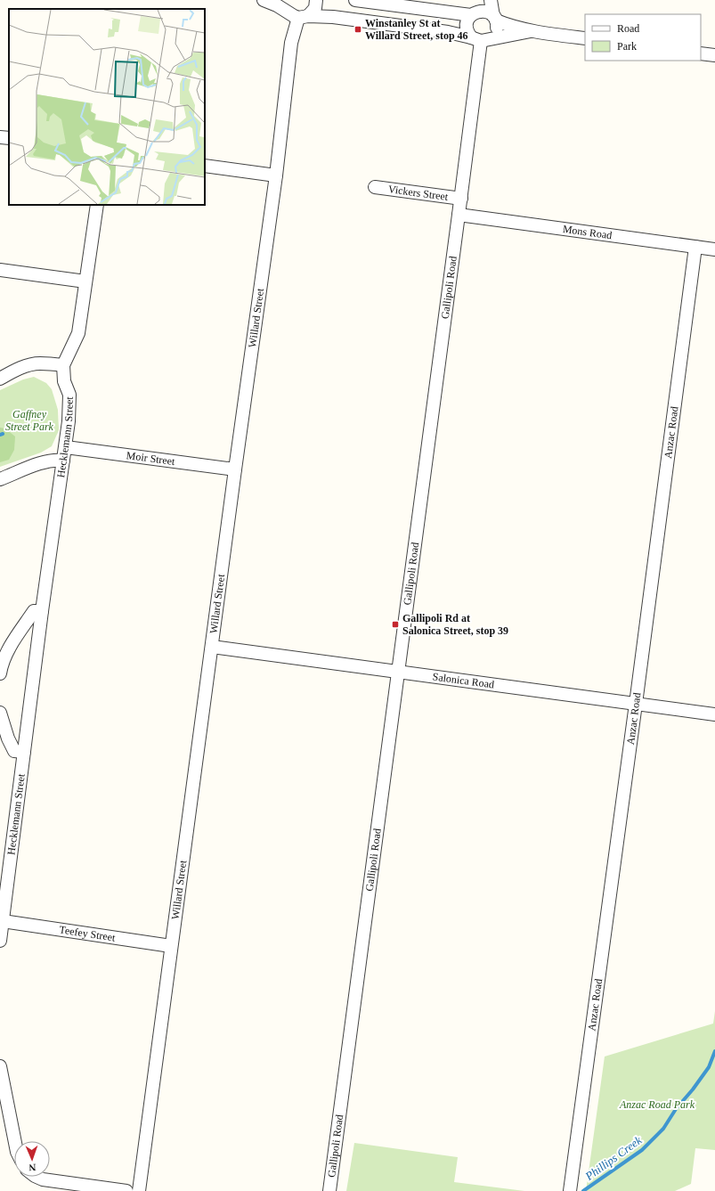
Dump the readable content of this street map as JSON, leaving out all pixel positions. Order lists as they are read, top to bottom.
{
  "streets": {
    "street": [
      "Vickers Street",
      "Mons Road",
      "Gallipoli Road",
      "Willard Street",
      "Anzac Road",
      "Hecklemann Street",
      "Moir Street",
      "Salonica Road",
      "Teefey Street"
    ]
  },
  "crossings": [
    ["Vickers Street", "Gallipoli Road"],
    ["Mons Road", "Gallipoli Road"],
    ["Mons Road", "Anzac Road"],
    ["Gallipoli Road", "Salonica Road"],
    ["Willard Street", "Moir Street"],
    ["Willard Street", "Salonica Road"],
    ["Willard Street", "Teefey Street"],
    ["Anzac Road", "Salonica Road"],
    ["Hecklemann Street", "Moir Street"],
    ["Hecklemann Street", "Teefey Street"]
  ],
  "water": ["Phillips Creek"],
  "parks": ["Gaffney Street Park", "Anzac Road Park"],
  "places": {
    "transit": ["Winstanley St at Willard Street, stop 46", "Gallipoli Rd at Salonica Street, stop 39"]
  },
  "legend": ["Road", "Park"],
  "north": "bottom"
}
